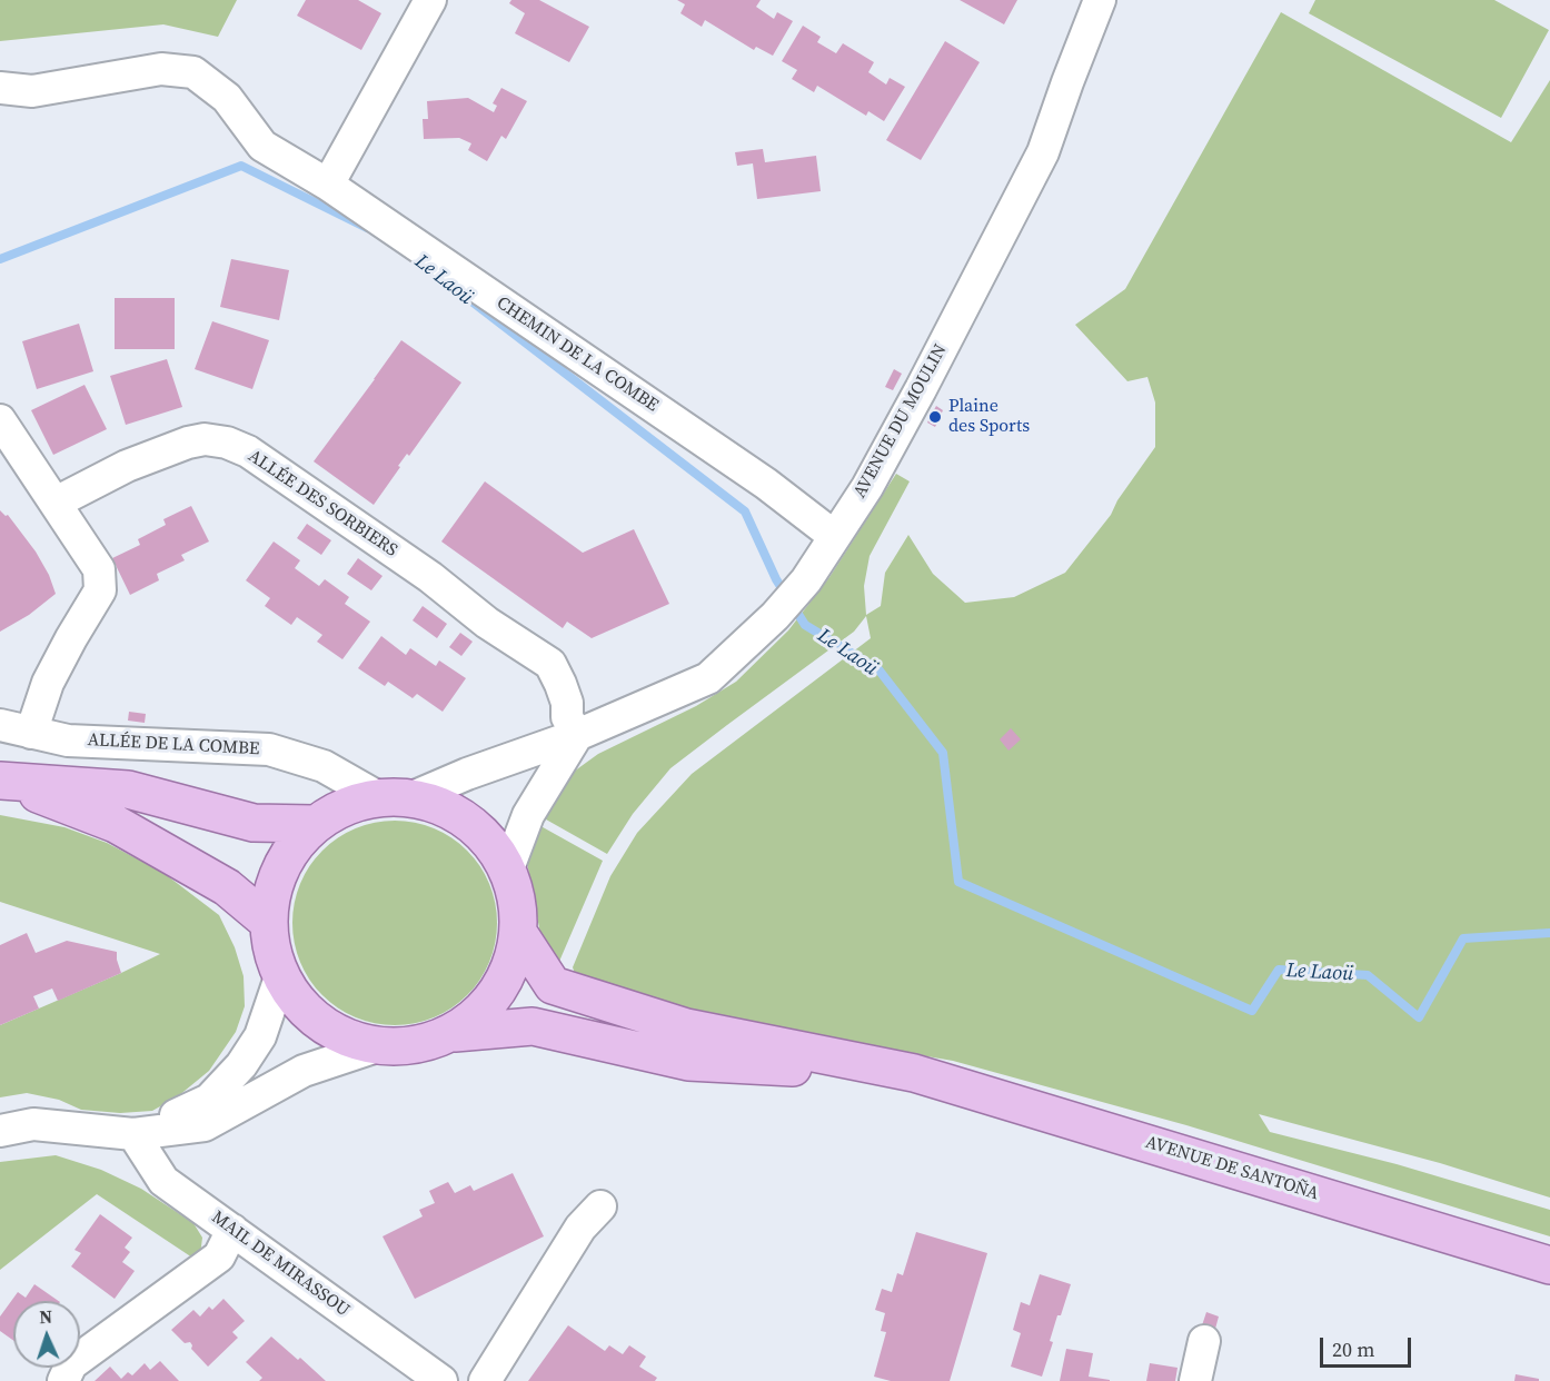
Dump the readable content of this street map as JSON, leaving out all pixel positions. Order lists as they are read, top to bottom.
{
  "streets": {
    "main road": ["AVENUE DE SANTOÑA"],
    "street": [
      "CHEMIN DE LA COMBE",
      "AVENUE DU MOULIN",
      "ALLÉE DES SORBIERS",
      "ALLÉE DE LA COMBE",
      "MAIL DE MIRASSOU"
    ]
  },
  "crossings": [
    ["CHEMIN DE LA COMBE", "AVENUE DU MOULIN"],
    ["AVENUE DU MOULIN", "ALLÉE DES SORBIERS"],
    ["AVENUE DU MOULIN", "ALLÉE DE LA COMBE"]
  ],
  "water": ["Le Laoü"],
  "places": ["Plaine des Sports"],
  "scale_bar": "20 m",
  "north": "top"
}
